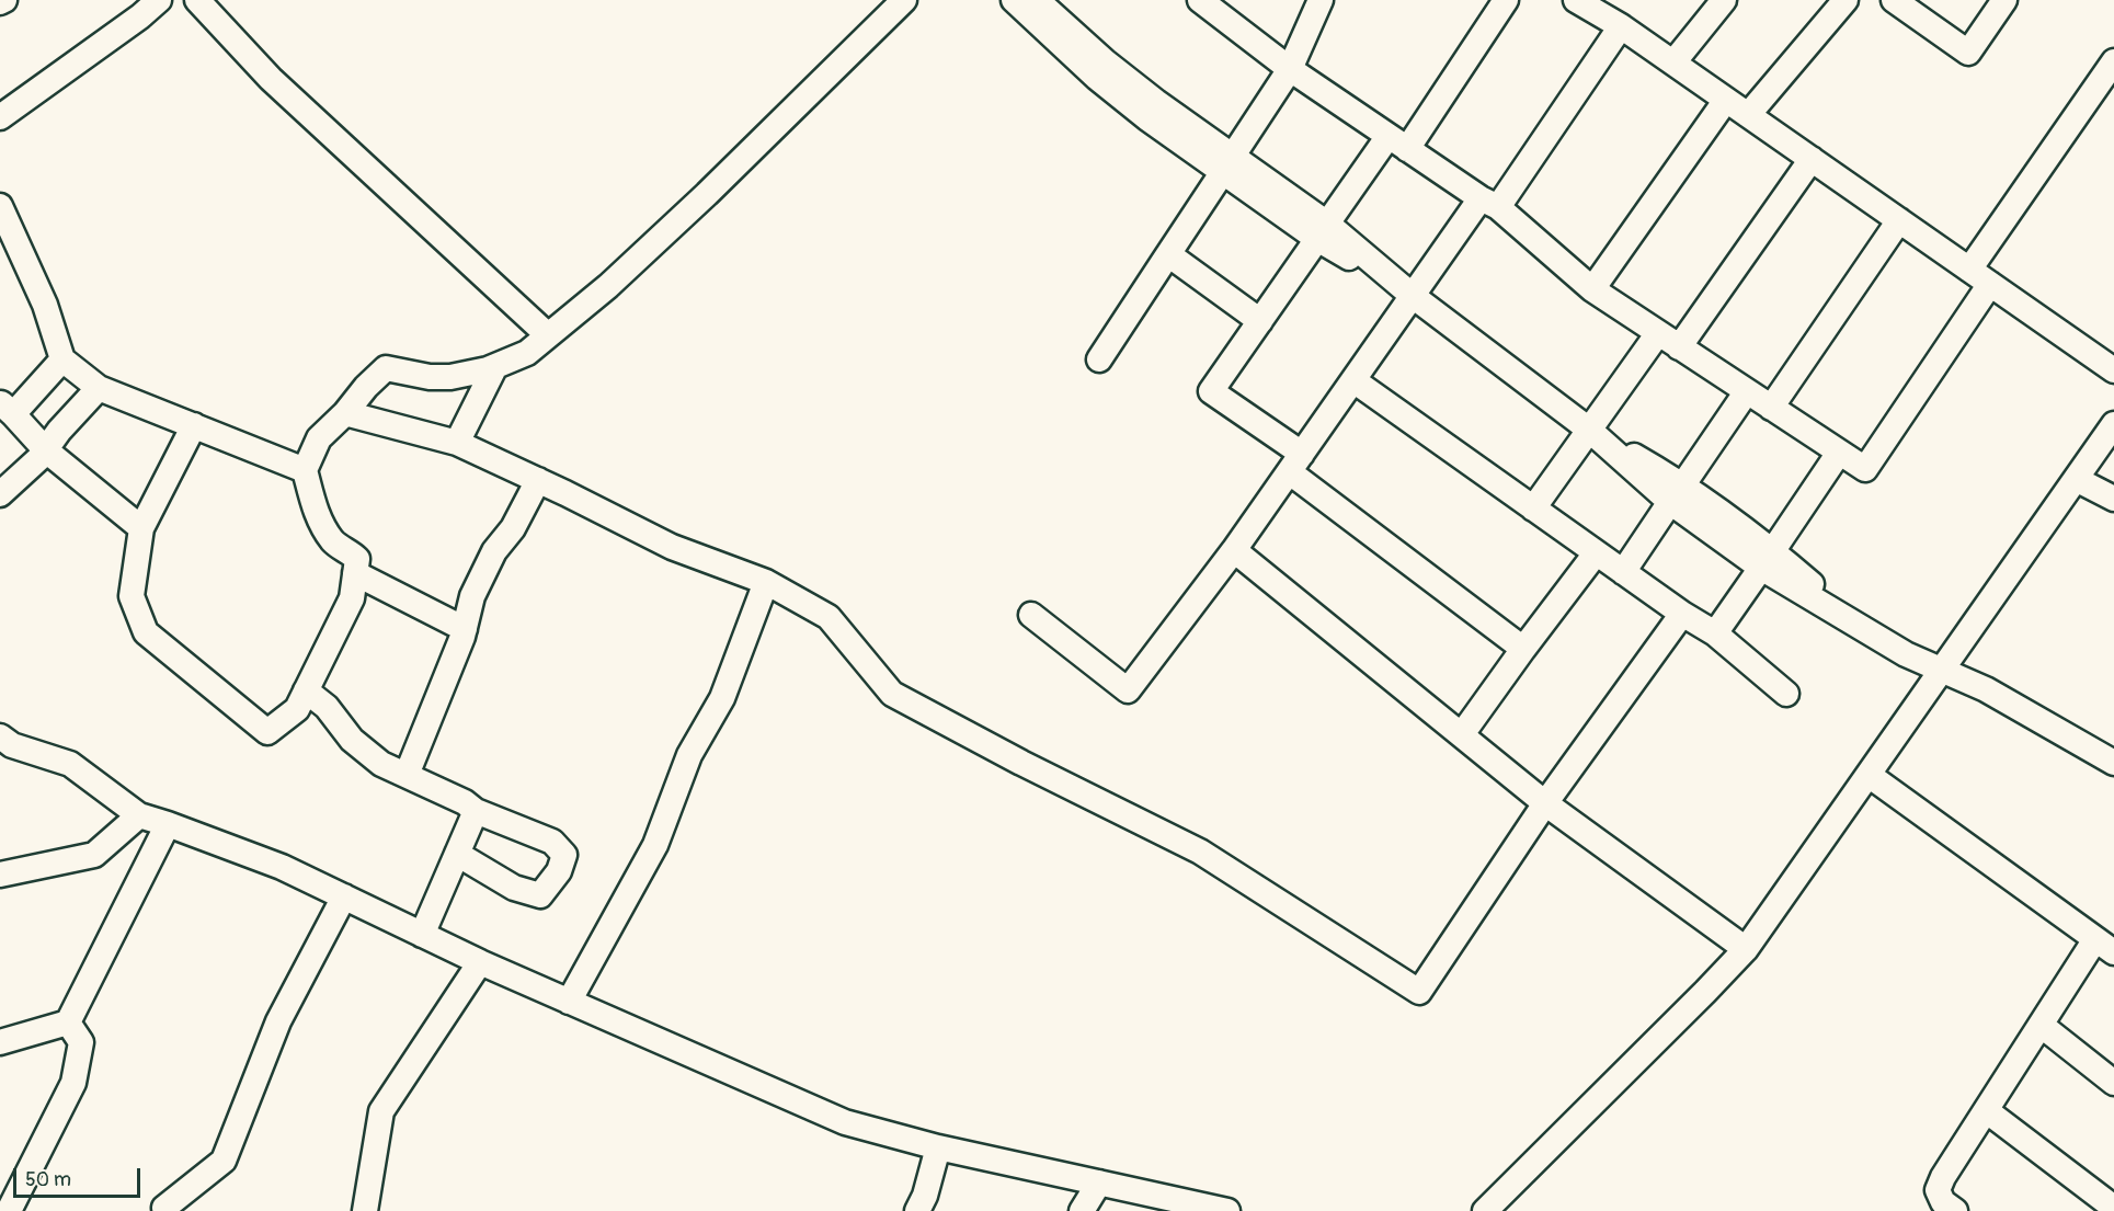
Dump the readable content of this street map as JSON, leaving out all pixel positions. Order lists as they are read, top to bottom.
{
  "scale_bar": "50 m"
}
